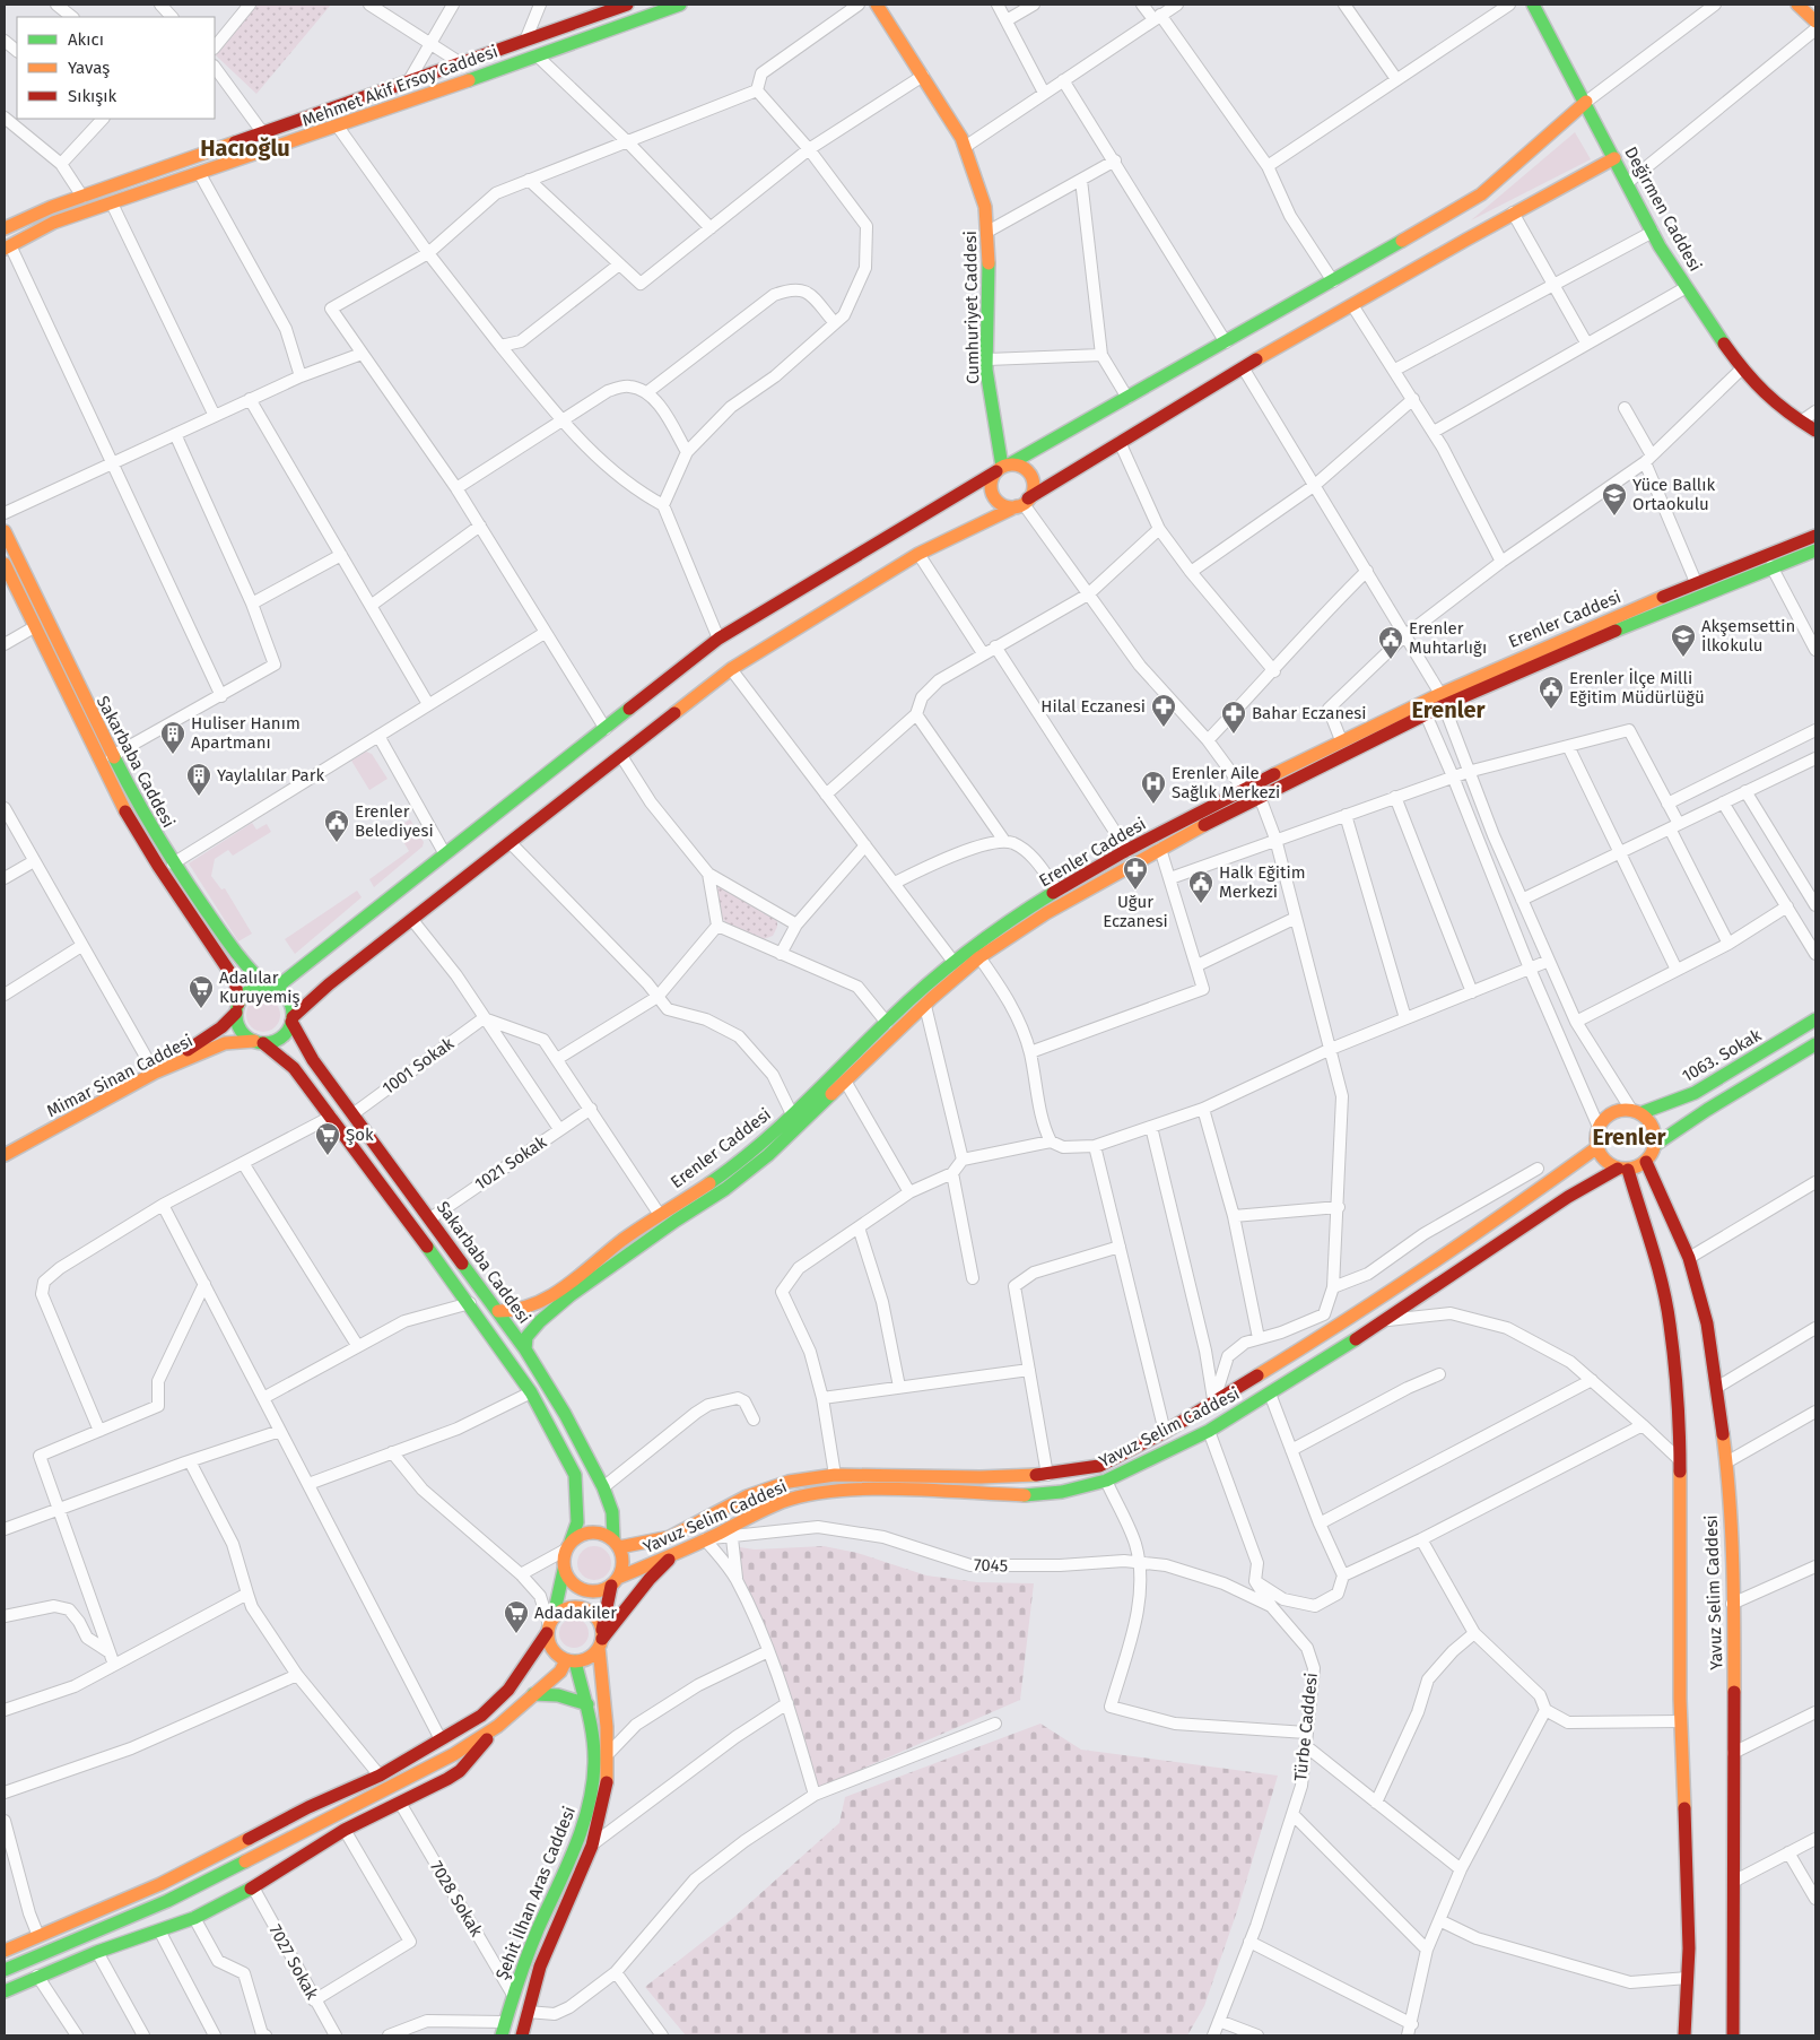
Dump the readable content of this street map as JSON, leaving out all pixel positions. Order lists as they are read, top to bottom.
{
  "streets": {
    "main road": [
      "Mehmet Akif Ersoy Caddesi",
      "Değirmen Caddesi",
      "Cumhuriyet Caddesi",
      "Erenler Caddesi",
      "Sakarbaba Caddesi",
      "1063. Sokak",
      "Mimar Sinan Caddesi",
      "Yavuz Selim Caddesi",
      "Şehit İlhan Aras Caddesi"
    ],
    "street": [
      "1001 Sokak",
      "1021 Sokak",
      "7045",
      "Türbe Caddesi",
      "7028 Sokak",
      "7027 Sokak"
    ]
  },
  "crossings": [
    ["Erenler Caddesi", "Sakarbaba Caddesi"],
    ["Sakarbaba Caddesi", "1001 Sokak"],
    ["Sakarbaba Caddesi", "Mimar Sinan Caddesi"],
    ["Sakarbaba Caddesi", "1021 Sokak"],
    ["Sakarbaba Caddesi", "Yavuz Selim Caddesi"],
    ["Sakarbaba Caddesi", "Şehit İlhan Aras Caddesi"],
    ["1063. Sokak", "Yavuz Selim Caddesi"],
    ["Yavuz Selim Caddesi", "7045"],
    ["Yavuz Selim Caddesi", "Türbe Caddesi"],
    ["Yavuz Selim Caddesi", "Şehit İlhan Aras Caddesi"],
    ["7045", "Türbe Caddesi"],
    ["Şehit İlhan Aras Caddesi", "7028 Sokak"]
  ],
  "districts": ["Hacıoğlu", "Erenler", "Erenler"],
  "places": {
    "school or university": ["Yüce Ballık Ortaokulu", "Akşemsettin İlkokulu"],
    "public building": [
      "Erenler Muhtarlığı",
      "Erenler İlçe Milli Eğitim Müdürlüğü",
      "Erenler Belediyesi",
      "Halk Eğitim Merkezi"
    ],
    "pharmacy": ["Hilal Eczanesi", "Bahar Eczanesi", "Uğur Eczanesi"],
    "building": ["Huliser Hanım Apartmanı", "Yaylalılar Park"],
    "hospital": ["Erenler Aile Sağlık Merkezi"],
    "supermarket": ["Adalılar Kuruyemiş", "Şok", "Adadakiler"]
  },
  "legend": ["Akıcı", "Yavaş", "Sıkışık"]
}
